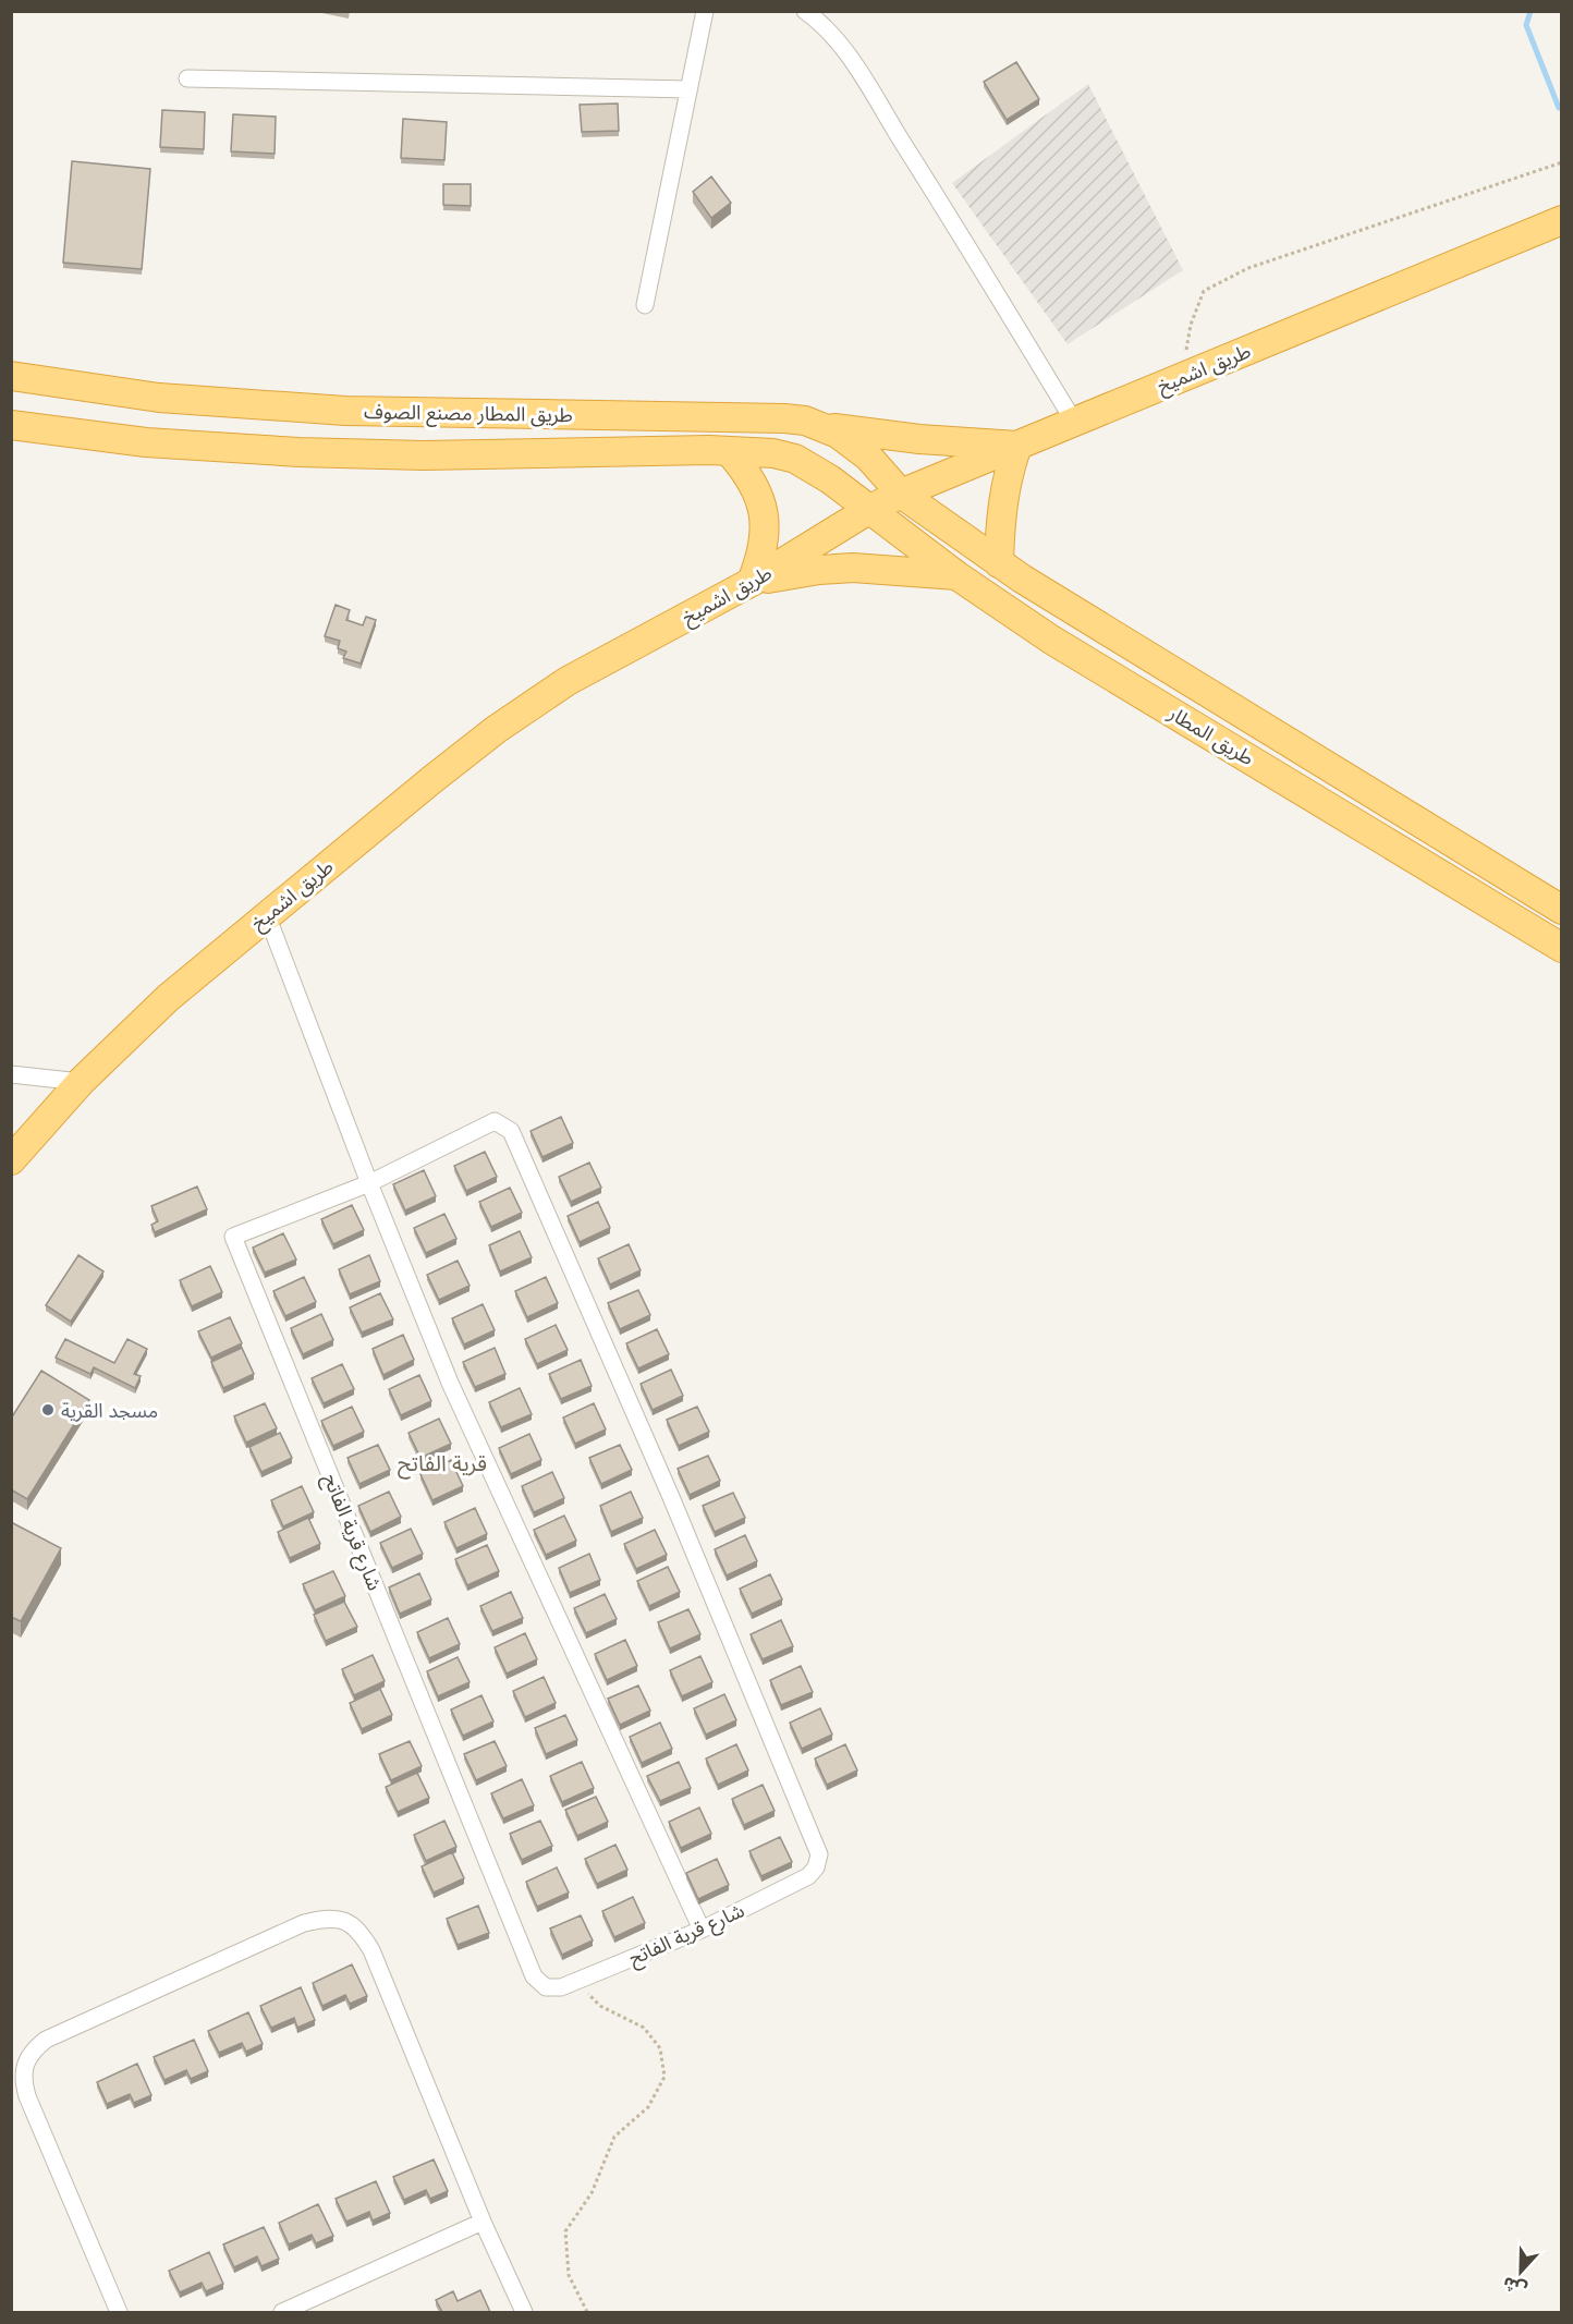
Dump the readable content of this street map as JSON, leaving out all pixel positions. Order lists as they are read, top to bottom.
{
  "streets": {
    "highway": ["طريق اشميخ", "طريق المطار مصنع الصوف", "طريق المطار"],
    "street": ["شارع قرية الفاتح"]
  },
  "crossings": [
    ["طريق اشميخ", "طريق المطار مصنع الصوف"],
    ["طريق اشميخ", "طريق المطار"],
    ["طريق المطار مصنع الصوف", "طريق المطار"]
  ],
  "districts": ["قرية الفاتح"],
  "places": ["مسجد القرية"],
  "north": "bottom"
}
